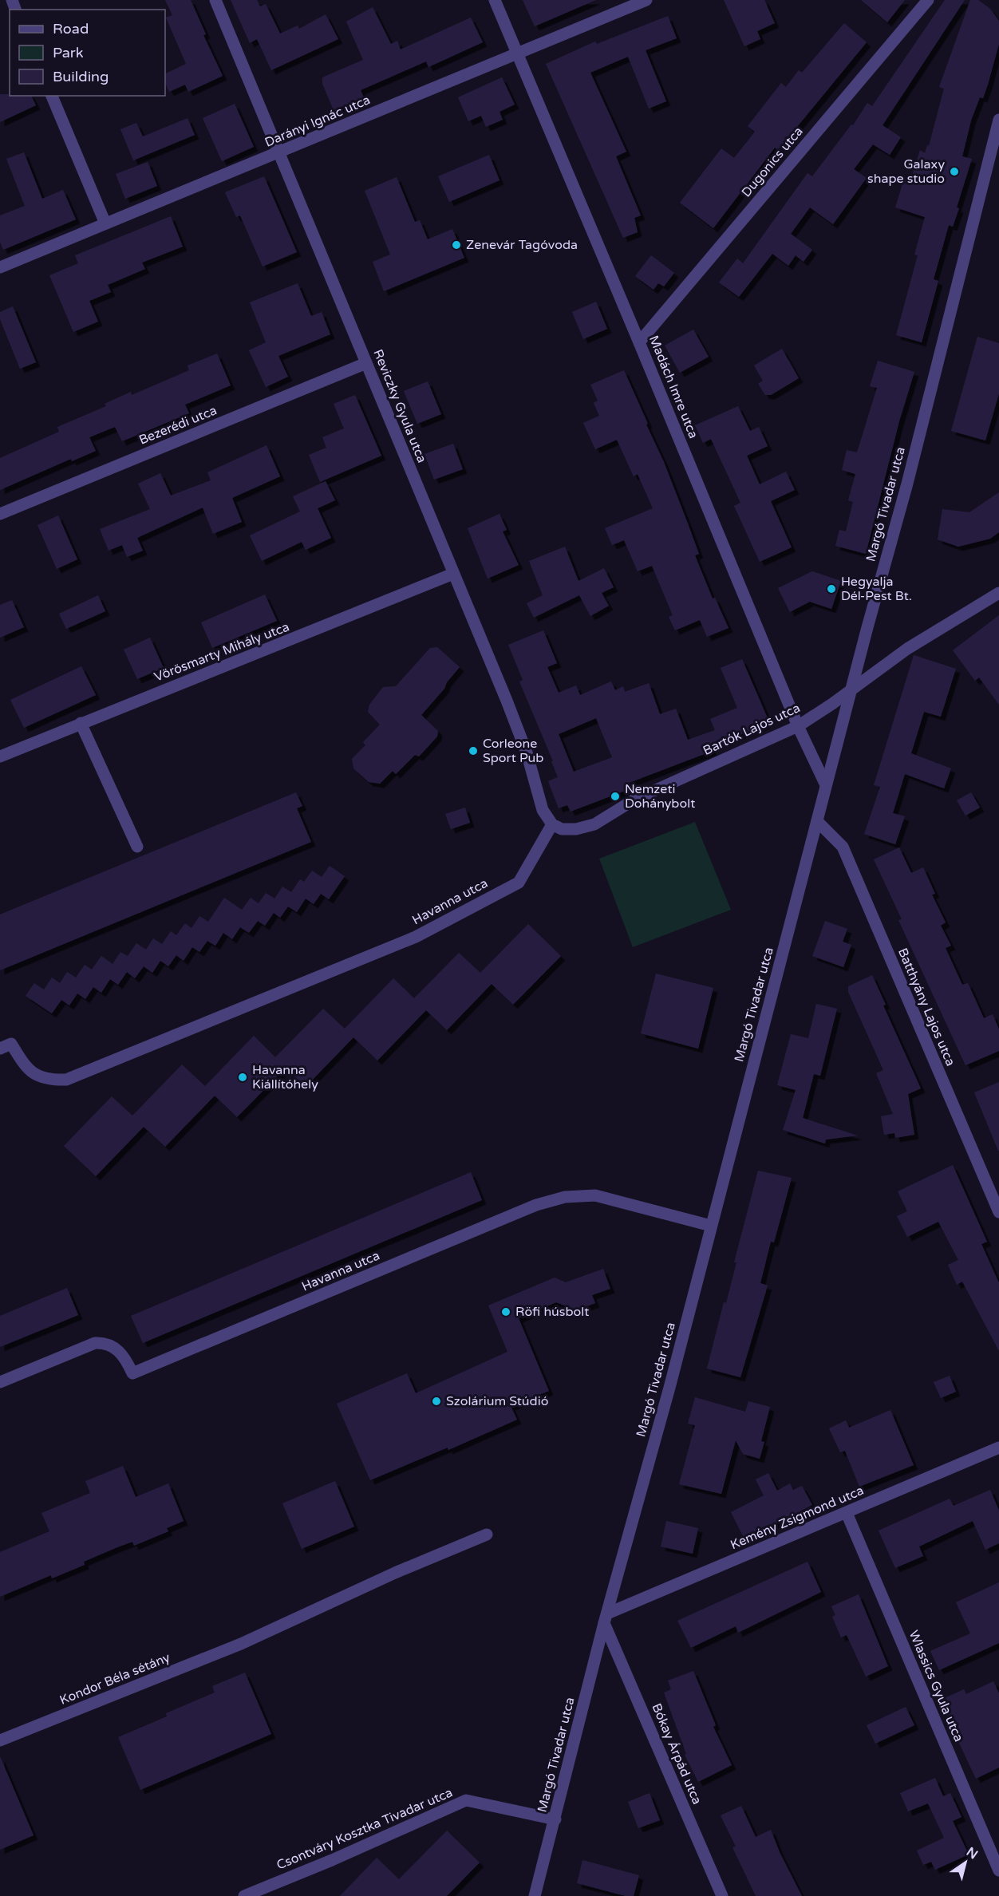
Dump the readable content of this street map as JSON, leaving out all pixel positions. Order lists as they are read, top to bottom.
{
  "streets": {
    "street": [
      "Darányi Ignác utca",
      "Dugonics utca",
      "Madách Imre utca",
      "Reviczky Gyula utca",
      "Bezerédi utca",
      "Margó Tivadar utca",
      "Vörösmarty Mihály utca",
      "Bartók Lajos utca",
      "Havanna utca",
      "Batthyány Lajos utca",
      "Kemény Zsigmond utca",
      "Kondor Béla sétány",
      "Wlassics Gyula utca",
      "Bókay Árpád utca",
      "Csontváry Kosztka Tivadar utca"
    ]
  },
  "crossings": [
    ["Darányi Ignác utca", "Madách Imre utca"],
    ["Darányi Ignác utca", "Reviczky Gyula utca"],
    ["Dugonics utca", "Madách Imre utca"],
    ["Madách Imre utca", "Margó Tivadar utca"],
    ["Madách Imre utca", "Bartók Lajos utca"],
    ["Reviczky Gyula utca", "Bezerédi utca"],
    ["Reviczky Gyula utca", "Vörösmarty Mihály utca"],
    ["Reviczky Gyula utca", "Bartók Lajos utca"],
    ["Reviczky Gyula utca", "Havanna utca"],
    ["Margó Tivadar utca", "Bartók Lajos utca"],
    ["Margó Tivadar utca", "Havanna utca"],
    ["Margó Tivadar utca", "Batthyány Lajos utca"],
    ["Margó Tivadar utca", "Kemény Zsigmond utca"],
    ["Margó Tivadar utca", "Bókay Árpád utca"],
    ["Margó Tivadar utca", "Csontváry Kosztka Tivadar utca"],
    ["Bartók Lajos utca", "Havanna utca"],
    ["Kemény Zsigmond utca", "Wlassics Gyula utca"],
    ["Kemény Zsigmond utca", "Bókay Árpád utca"]
  ],
  "places": [
    "Galaxy shape studio",
    "Zenevár Tagóvoda",
    "Hegyalja Dél-Pest Bt.",
    "Corleone Sport Pub",
    "Nemzeti Dohánybolt",
    "Havanna Kiállítóhely",
    "Röfi húsbolt",
    "Szolárium Stúdió"
  ],
  "legend": ["Road", "Park", "Building"],
  "north": "top right"
}
